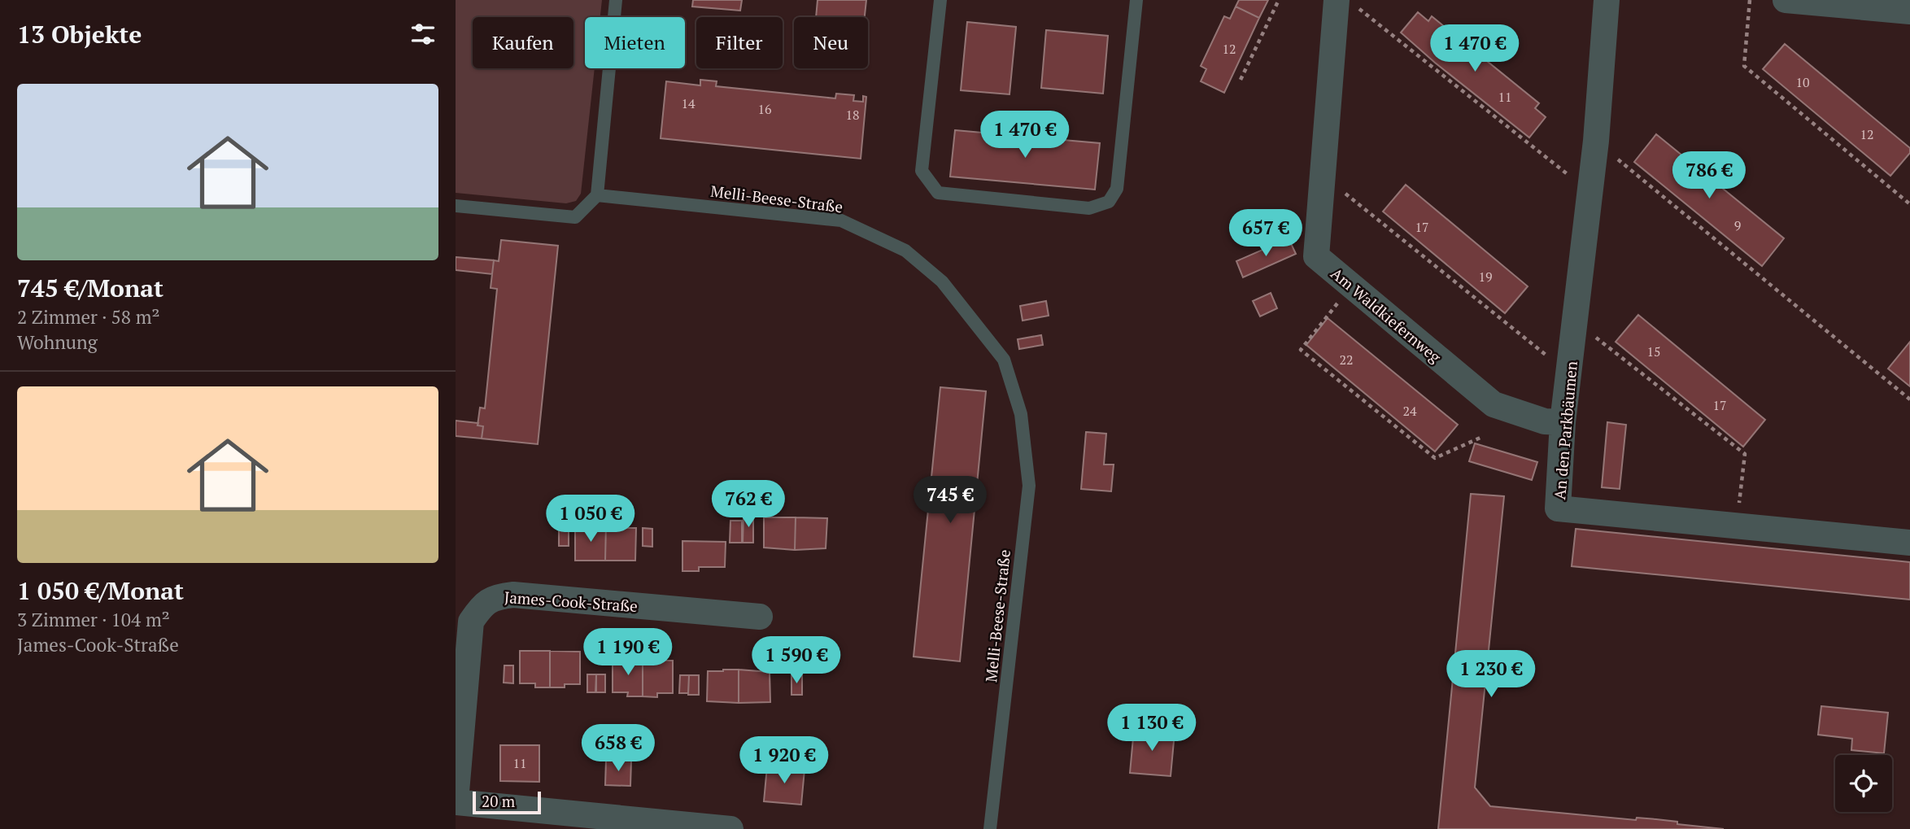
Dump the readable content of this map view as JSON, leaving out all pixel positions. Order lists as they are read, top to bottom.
{
  "streets": {
    "street": ["Am Waldkiefernweg", "An den Parkbäumen", "James-Cook-Straße"],
    "lane": ["Melli-Beese-Straße"]
  },
  "crossings": [
    ["Am Waldkiefernweg", "An den Parkbäumen"]
  ],
  "house_numbers": [
    "12",
    "10",
    "11",
    "14",
    "16",
    "18",
    "12",
    "9",
    "17",
    "19",
    "15",
    "22",
    "17",
    "24",
    "11"
  ],
  "scale_bar": "20 m",
  "page": {
    "heading": "13 Objekte",
    "chip": [
      "Kaufen",
      "Mieten",
      "Filter",
      "Neu"
    ],
    "price": [
      "1 470 €",
      "1 470 €",
      "786 €",
      "657 €",
      "745 €",
      "762 €",
      "1 050 €",
      "1 190 €",
      "1 590 €",
      "1 230 €",
      "1 130 €",
      "658 €",
      "1 920 €"
    ],
    "list": [
      {
        "name": "745 €/Monat",
        "note": "2 Zimmer · 58 m² · Wohnung"
      },
      {
        "name": "1 050 €/Monat",
        "note": "3 Zimmer · 104 m² · James-Cook-Straße"
      }
    ],
    "scale": "20 m"
  }
}
